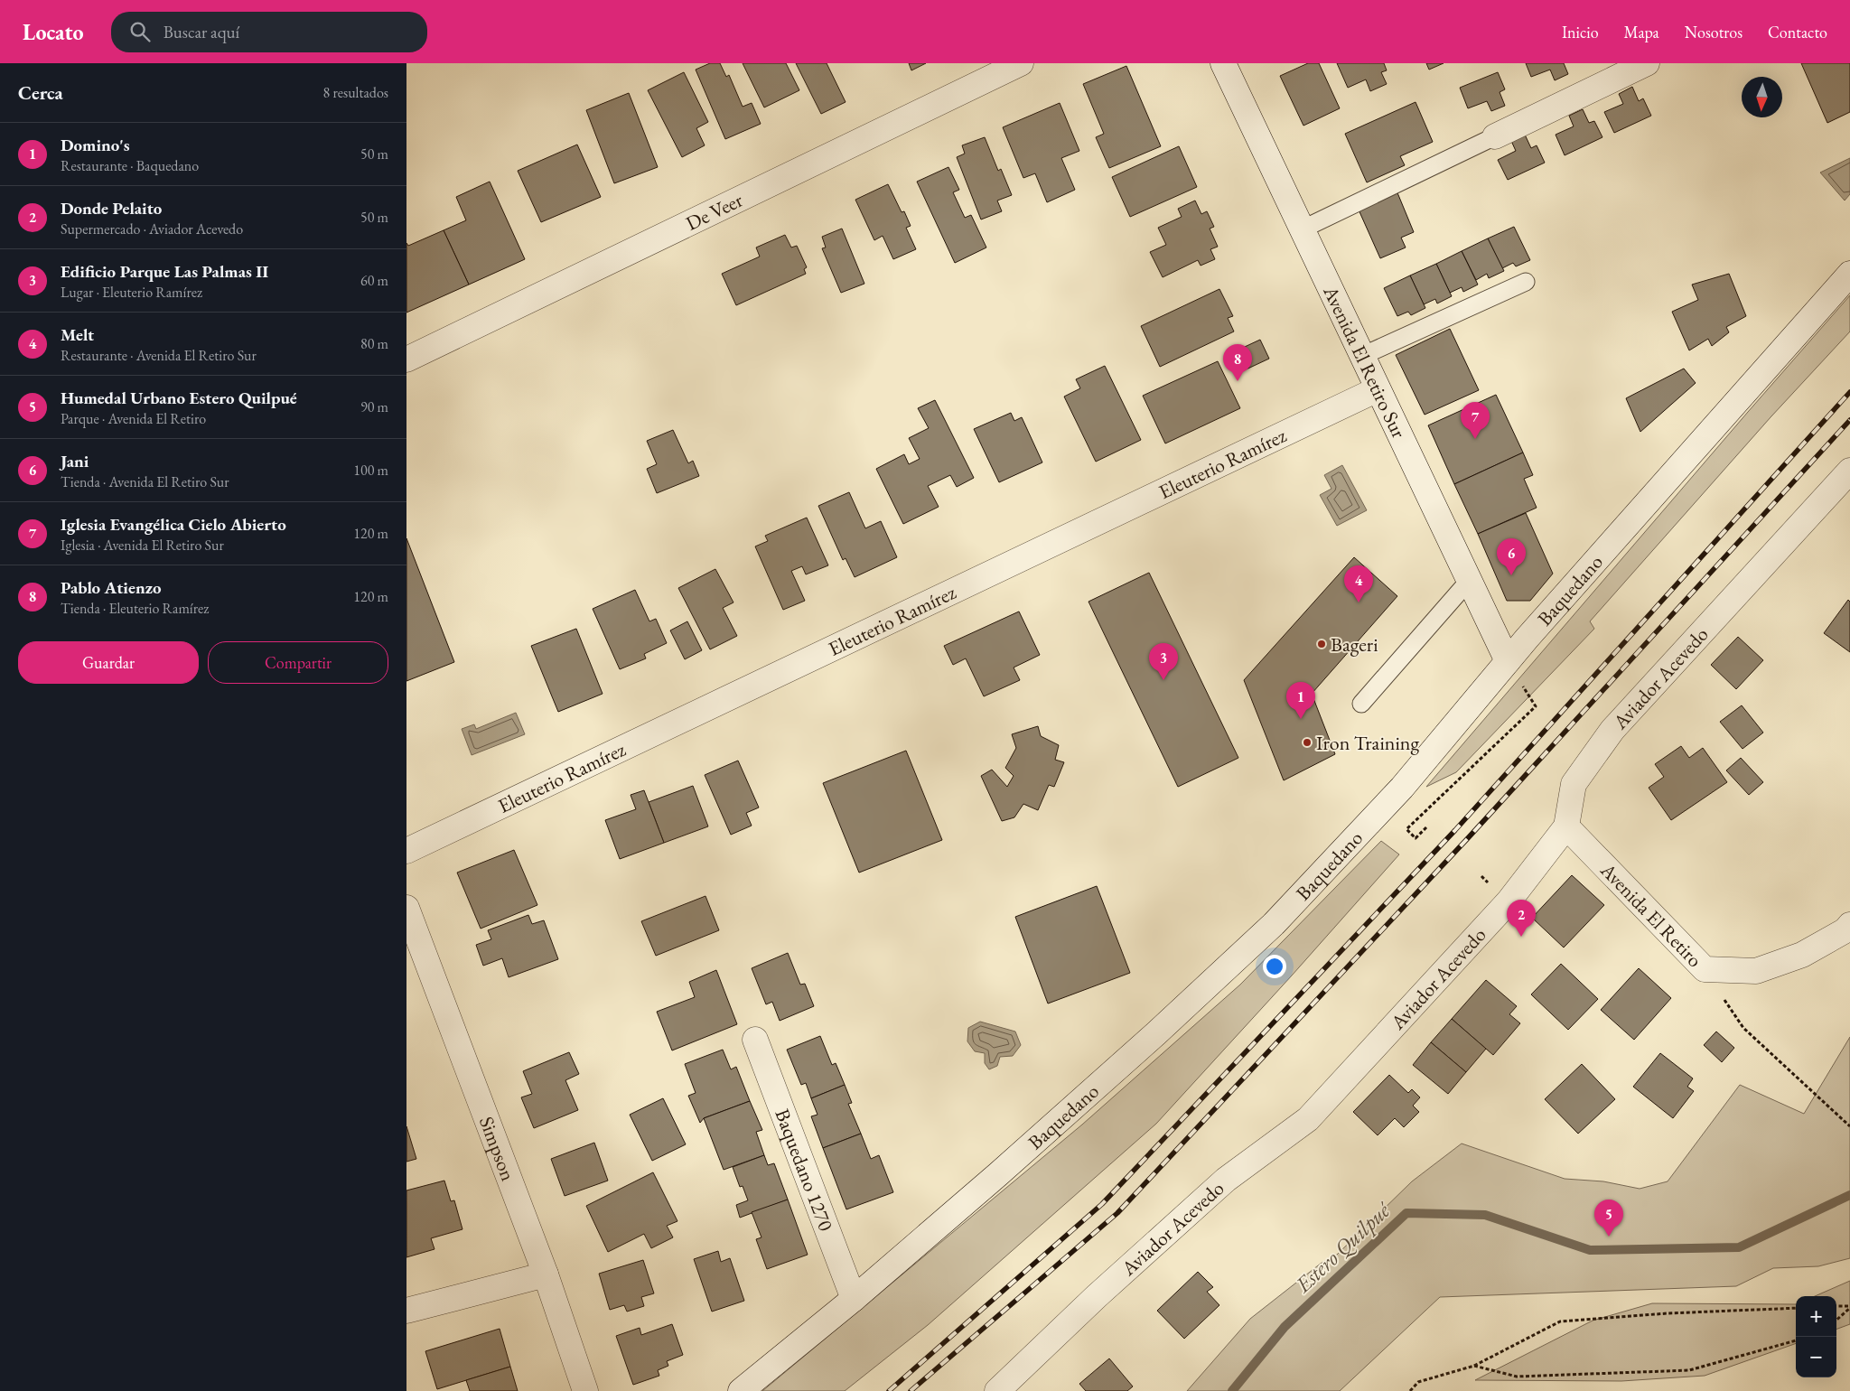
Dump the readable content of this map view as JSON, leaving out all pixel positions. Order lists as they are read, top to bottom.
{
  "streets": {
    "street": [
      "De Veer",
      "Avenida El Retiro Sur",
      "Eleuterio Ramírez",
      "Baquedano",
      "Aviador Acevedo",
      "Avenida El Retiro",
      "Simpson",
      "Baquedano 1270"
    ]
  },
  "crossings": [
    ["Avenida El Retiro Sur", "Eleuterio Ramírez"],
    ["Avenida El Retiro Sur", "Baquedano"],
    ["Baquedano", "Baquedano 1270"],
    ["Aviador Acevedo", "Avenida El Retiro"]
  ],
  "water": ["Estero Quilpué"],
  "places": ["Bageri", "Iron Training"],
  "north": "bottom",
  "page": {
    "header": "Locato",
    "search": "Buscar aquí",
    "nav": [
      "Inicio",
      "Mapa",
      "Nosotros",
      "Contacto"
    ],
    "heading": ["Cerca", "8 resultados"],
    "list": [
      {
        "mark": "1",
        "name": "Domino's",
        "note": "Restaurante · Baquedano",
        "value": "50 m"
      },
      {
        "mark": "2",
        "name": "Donde Pelaito",
        "note": "Supermercado · Aviador Acevedo",
        "value": "50 m"
      },
      {
        "mark": "3",
        "name": "Edificio Parque Las Palmas II",
        "note": "Lugar · Eleuterio Ramírez",
        "value": "60 m"
      },
      {
        "mark": "4",
        "name": "Melt",
        "note": "Restaurante · Avenida El Retiro Sur",
        "value": "80 m"
      },
      {
        "mark": "5",
        "name": "Humedal Urbano Estero Quilpué",
        "note": "Parque · Avenida El Retiro",
        "value": "90 m"
      },
      {
        "mark": "6",
        "name": "Jani",
        "note": "Tienda · Avenida El Retiro Sur",
        "value": "100 m"
      },
      {
        "mark": "7",
        "name": "Iglesia Evangélica Cielo Abierto",
        "note": "Iglesia · Avenida El Retiro Sur",
        "value": "120 m"
      },
      {
        "mark": "8",
        "name": "Pablo Atienzo",
        "note": "Tienda · Eleuterio Ramírez",
        "value": "120 m"
      }
    ],
    "pins": [
      "8",
      "7",
      "6",
      "4",
      "3",
      "1",
      "2",
      "5"
    ],
    "buttons": ["Guardar", "Compartir"],
    "map_buttons": ["+", "−"]
  }
}
